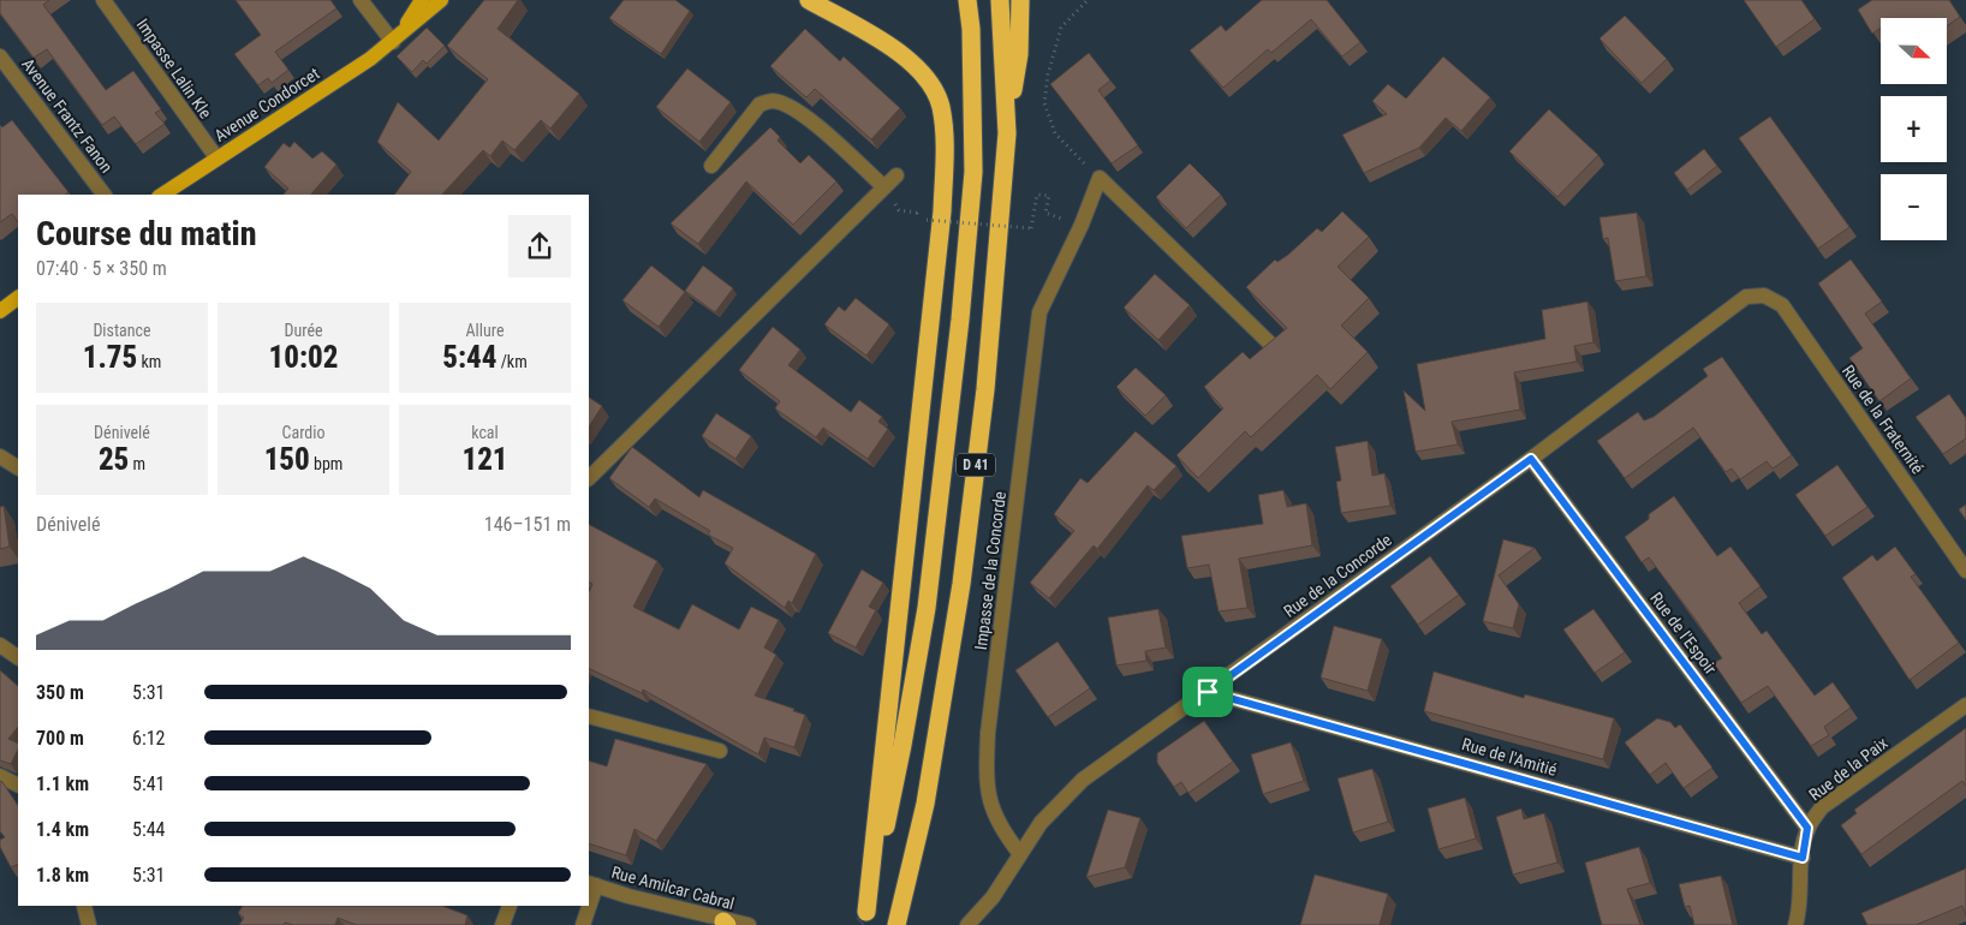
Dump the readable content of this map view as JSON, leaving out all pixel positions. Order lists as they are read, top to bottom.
{
  "streets": {
    "highway": ["D 41"],
    "main road": ["Avenue Condorcet"],
    "street": [
      "Impasse Lalin Kle",
      "Avenue Frantz Fanon",
      "Rue de la Fraternité",
      "Impasse de la Concorde",
      "Rue de la Concorde",
      "Rue de l'Espoir",
      "Rue de l'Amitié",
      "Rue de la Paix",
      "Rue Amilcar Cabral"
    ]
  },
  "crossings": [
    ["Impasse Lalin Kle", "Avenue Condorcet"],
    ["Rue de la Fraternité", "Rue de la Concorde"],
    ["Impasse de la Concorde", "Rue de la Concorde"],
    ["Rue de la Concorde", "Rue de l'Espoir"],
    ["Rue de la Concorde", "Rue de l'Amitié"],
    ["Rue de l'Espoir", "Rue de la Paix"],
    ["Rue de l'Amitié", "Rue de la Paix"]
  ],
  "north": "right",
  "page": {
    "map_buttons": ["+", "−"],
    "heading": ["Course du matin", "07:40 · 5 × 350 m"],
    "stats": [
      ["Distance", "1.75 km"],
      ["Durée", "10:02"],
      ["Allure", "5:44 /km"],
      ["Dénivelé", "25 m"],
      ["Cardio", "150 bpm"],
      ["kcal", "121"]
    ],
    "chart": ["Dénivelé", "146–151 m"],
    "list": [
      {
        "name": "350 m",
        "note": "5:31"
      },
      {
        "name": "700 m",
        "note": "6:12"
      },
      {
        "name": "1.1 km",
        "note": "5:41"
      },
      {
        "name": "1.4 km",
        "note": "5:44"
      },
      {
        "name": "1.8 km",
        "note": "5:31"
      }
    ]
  }
}
